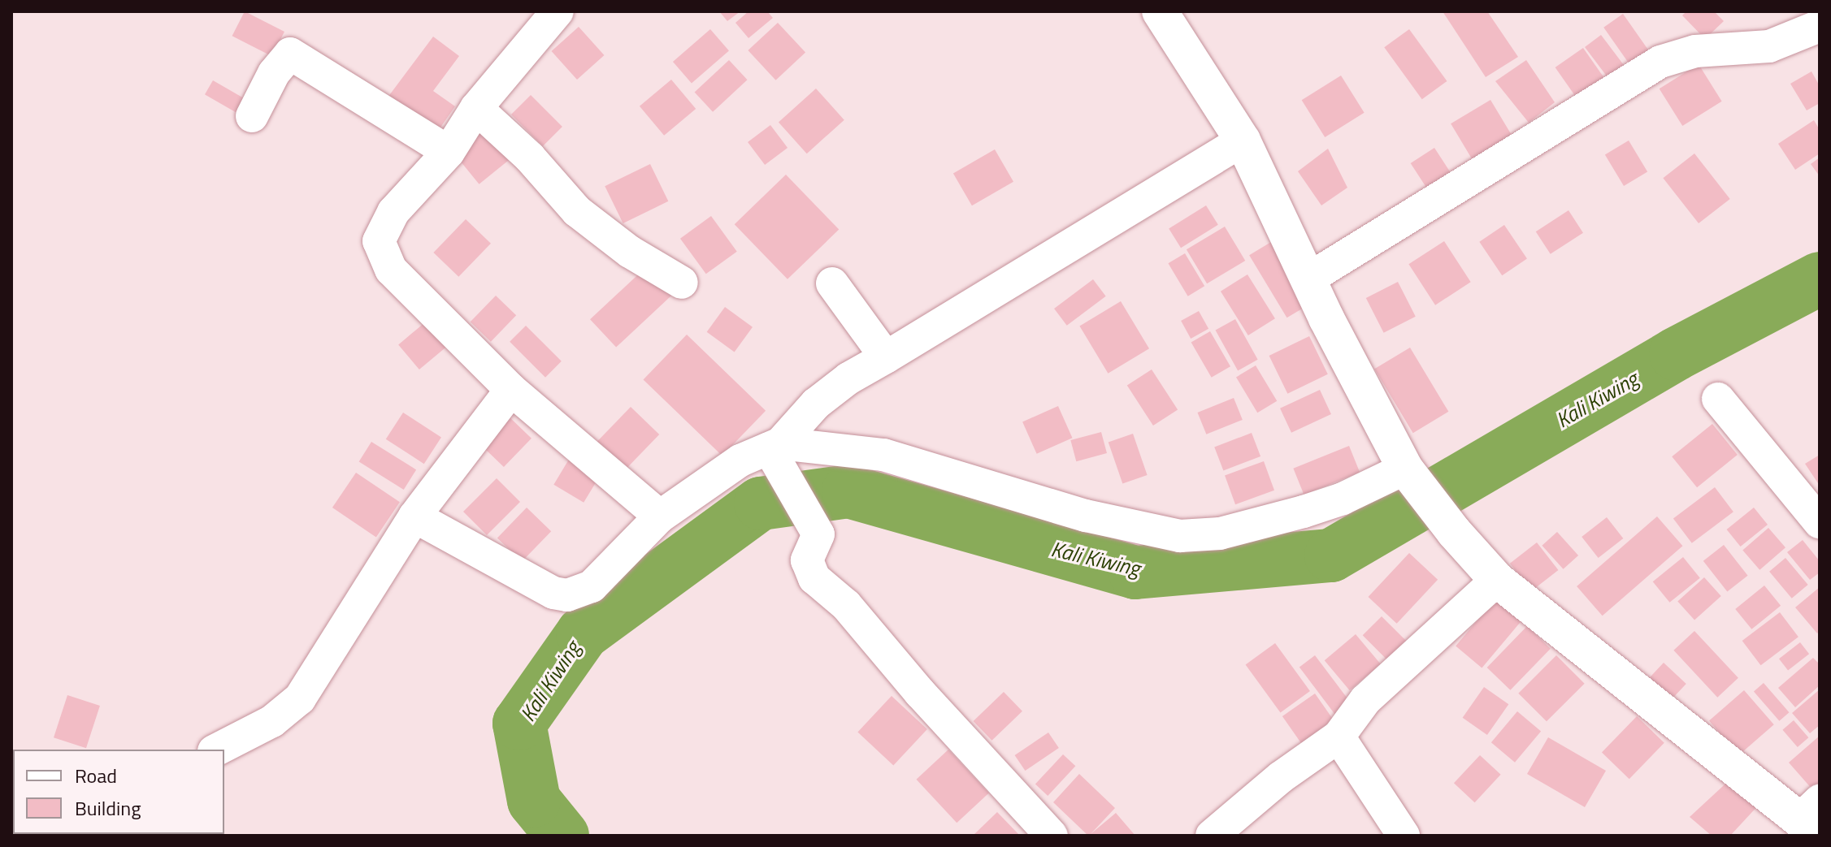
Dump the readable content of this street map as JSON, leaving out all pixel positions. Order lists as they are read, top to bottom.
{
  "water": ["Kali Kiwing"],
  "legend": ["Road", "Building"]
}
